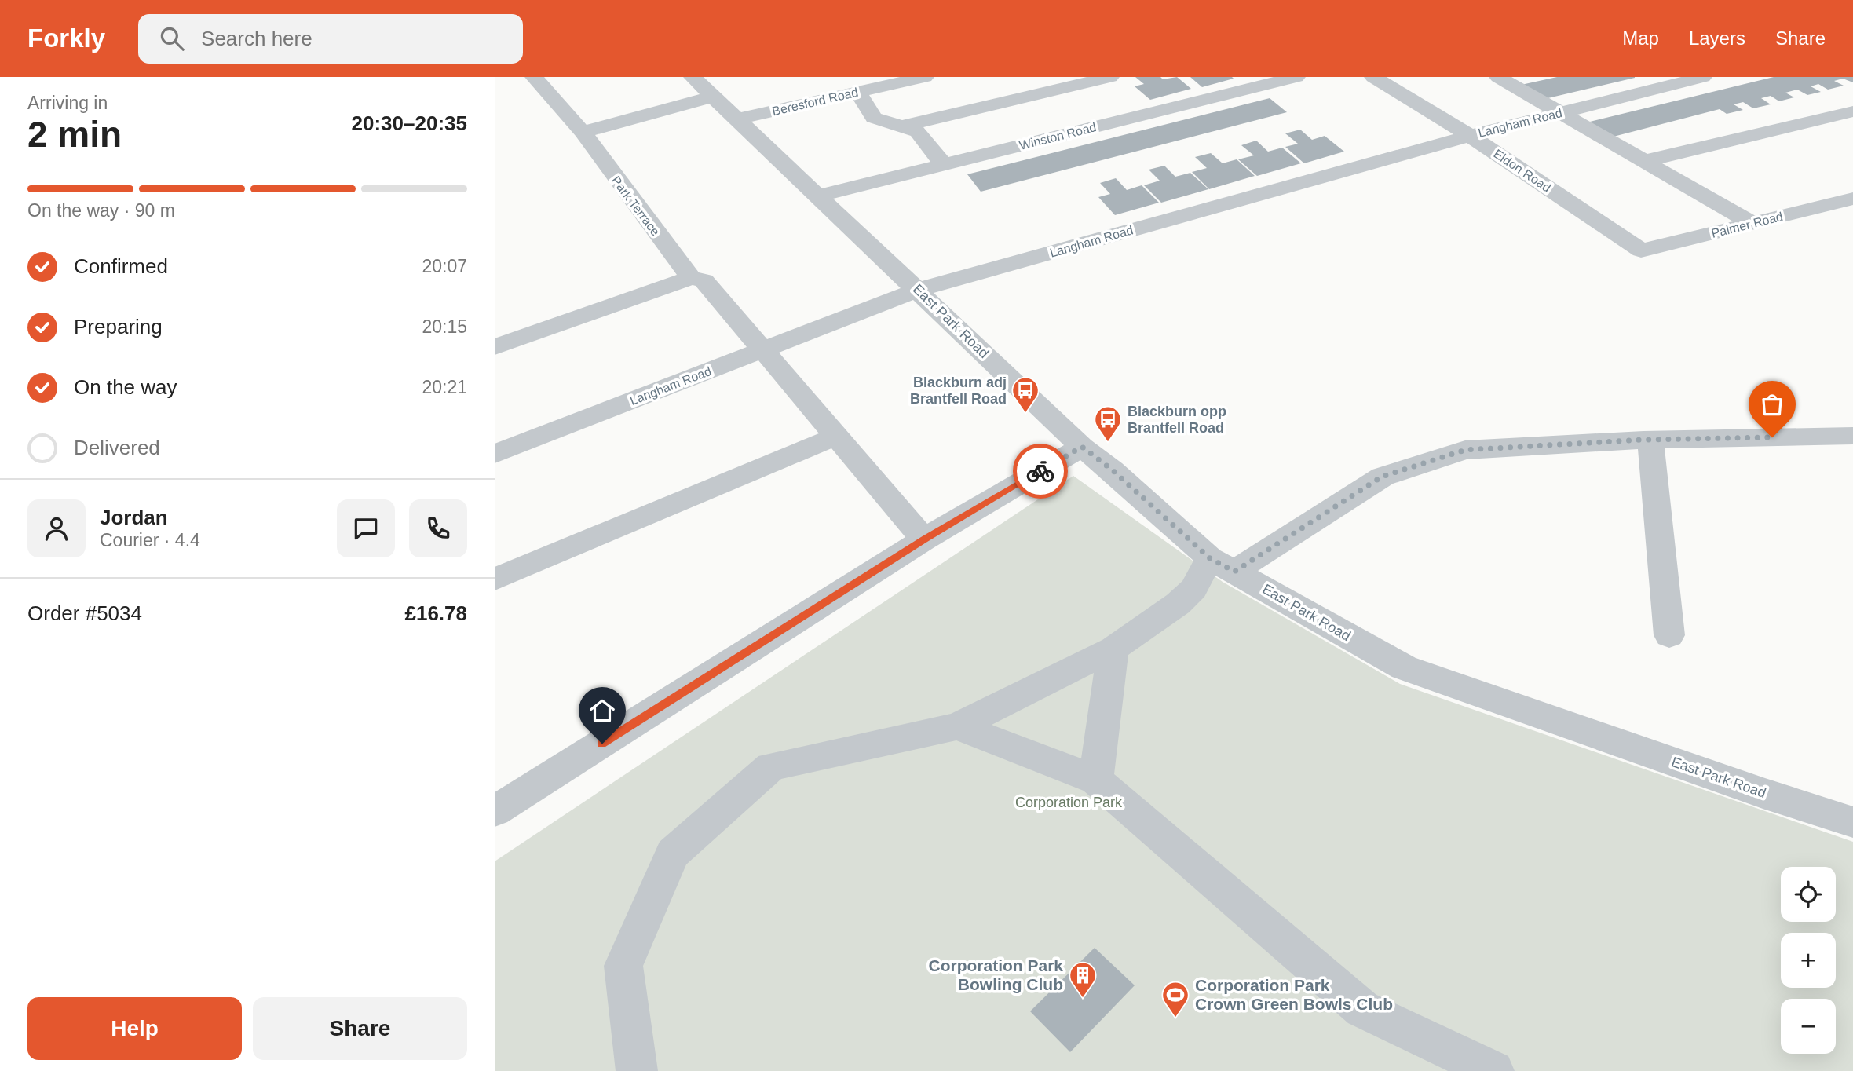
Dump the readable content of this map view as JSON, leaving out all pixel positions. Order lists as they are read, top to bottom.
{
  "streets": {
    "street": [
      "Beresford Road",
      "Langham Road",
      "Winston Road",
      "Eldon Road",
      "Park Terrace",
      "Palmer Road",
      "East Park Road"
    ]
  },
  "crossings": [
    ["Beresford Road", "East Park Road"],
    ["Langham Road", "Eldon Road"],
    ["Langham Road", "East Park Road"],
    ["Winston Road", "East Park Road"],
    ["Eldon Road", "Palmer Road"]
  ],
  "parks": ["Corporation Park"],
  "places": {
    "bus stop": ["Blackburn adj Brantfell Road", "Blackburn opp Brantfell Road"],
    "building": ["Corporation Park Bowling Club"],
    "sports": ["Corporation Park Crown Green Bowls Club"]
  },
  "page": {
    "header": "Forkly",
    "search": "Search here",
    "nav": ["Map", "Layers", "Share"],
    "heading": ["2 min", "Arriving in", "20:30–20:35"],
    "panel": [
      "Jordan",
      "Courier · 4.4",
      "Order #5034",
      "£16.78"
    ],
    "bar": "On the way · 90 m",
    "list": [
      ["Confirmed", "20:07"],
      ["Preparing", "20:15"],
      ["On the way", "20:21"],
      "Delivered"
    ],
    "map_buttons": ["+", "−"],
    "buttons": ["Help", "Share"]
  }
}
